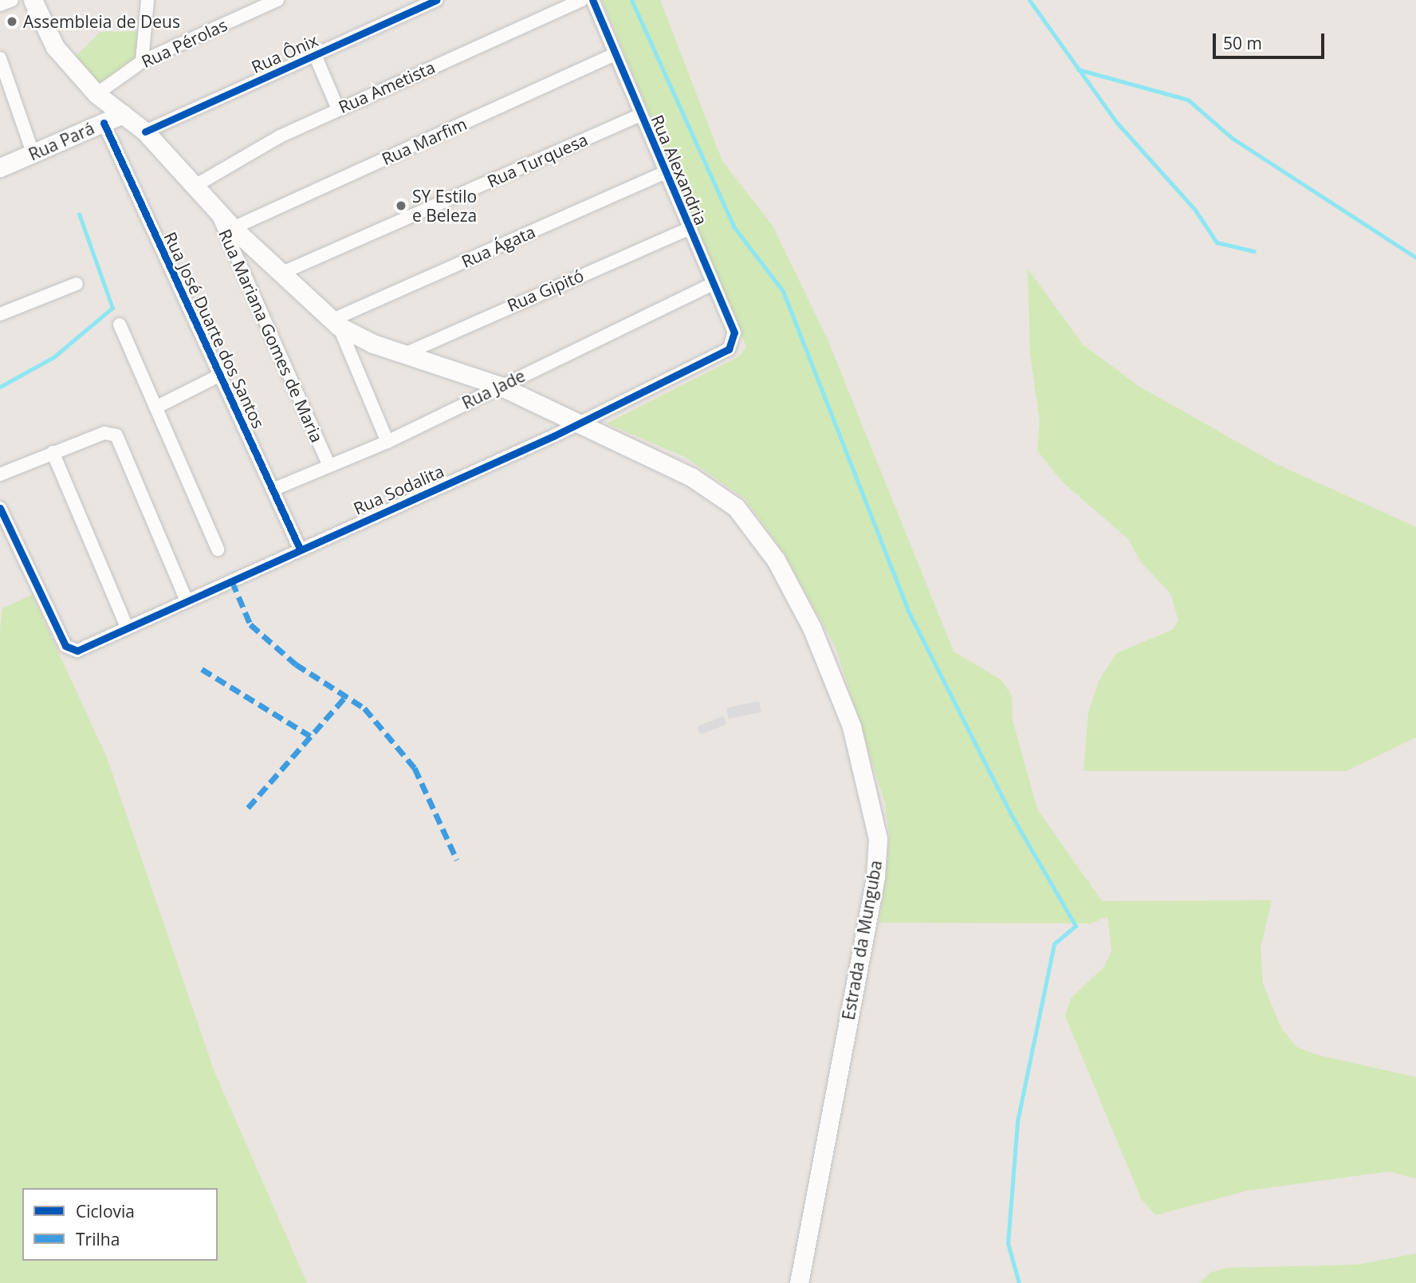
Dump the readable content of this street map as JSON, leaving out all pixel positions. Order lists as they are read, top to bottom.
{
  "streets": {
    "main road": ["Rua Pará", "Estrada da Munguba"],
    "street": [
      "Rua Pérolas",
      "Rua Ônix",
      "Rua Ametista",
      "Rua Marfim",
      "Rua Turquesa",
      "Rua Alexandria",
      "Rua Ágata",
      "Rua Gipitó",
      "Rua José Duarte dos Santos",
      "Rua Mariana Gomes de Maria",
      "Rua Jade",
      "Rua Sodalita"
    ]
  },
  "crossings": [
    ["Rua Pérolas", "Estrada da Munguba"],
    ["Rua Ônix", "Estrada da Munguba"],
    ["Rua Ametista", "Estrada da Munguba"],
    ["Rua Pará", "Rua José Duarte dos Santos"],
    ["Rua Pará", "Estrada da Munguba"],
    ["Rua Marfim", "Rua Alexandria"],
    ["Rua Marfim", "Estrada da Munguba"],
    ["Rua Turquesa", "Rua Alexandria"],
    ["Rua Turquesa", "Estrada da Munguba"],
    ["Rua Alexandria", "Rua Ágata"],
    ["Rua Alexandria", "Rua Gipitó"],
    ["Rua Alexandria", "Rua Jade"],
    ["Rua Alexandria", "Rua Sodalita"],
    ["Rua Ágata", "Estrada da Munguba"],
    ["Rua Gipitó", "Estrada da Munguba"],
    ["Rua José Duarte dos Santos", "Rua Jade"],
    ["Rua José Duarte dos Santos", "Rua Sodalita"],
    ["Rua Mariana Gomes de Maria", "Rua Jade"],
    ["Rua Mariana Gomes de Maria", "Estrada da Munguba"],
    ["Rua Jade", "Estrada da Munguba"],
    ["Rua Sodalita", "Estrada da Munguba"]
  ],
  "places": ["Assembleia de Deus", "SY Estilo e Beleza"],
  "legend": ["Ciclovia", "Trilha"],
  "scale_bar": "50 m"
}
